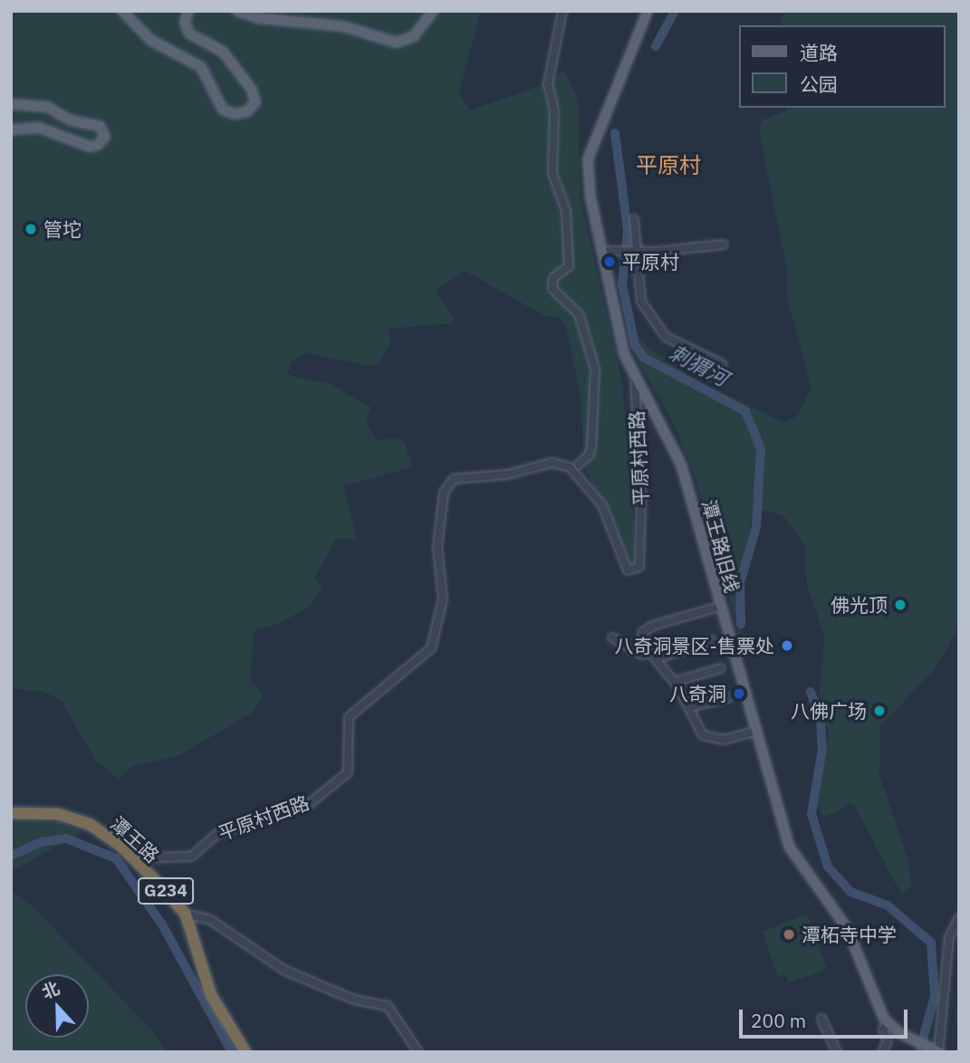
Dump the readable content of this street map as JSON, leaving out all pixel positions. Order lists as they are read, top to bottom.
{
  "streets": {
    "highway": ["潭王路", "G234"],
    "main road": ["潭王路旧线"],
    "street": ["平原村西路"]
  },
  "crossings": [
    ["平原村西路", "潭王路旧线"],
    ["平原村西路", "潭王路"]
  ],
  "districts": ["平原村"],
  "water": ["刺猬河"],
  "places": [
    "管坨",
    "平原村",
    "佛光顶",
    "八奇洞景区-售票处",
    "八奇洞",
    "八佛广场",
    "潭柘寺中学"
  ],
  "legend": ["道路", "公园"],
  "scale_bar": "200 m",
  "north": "top"
}
